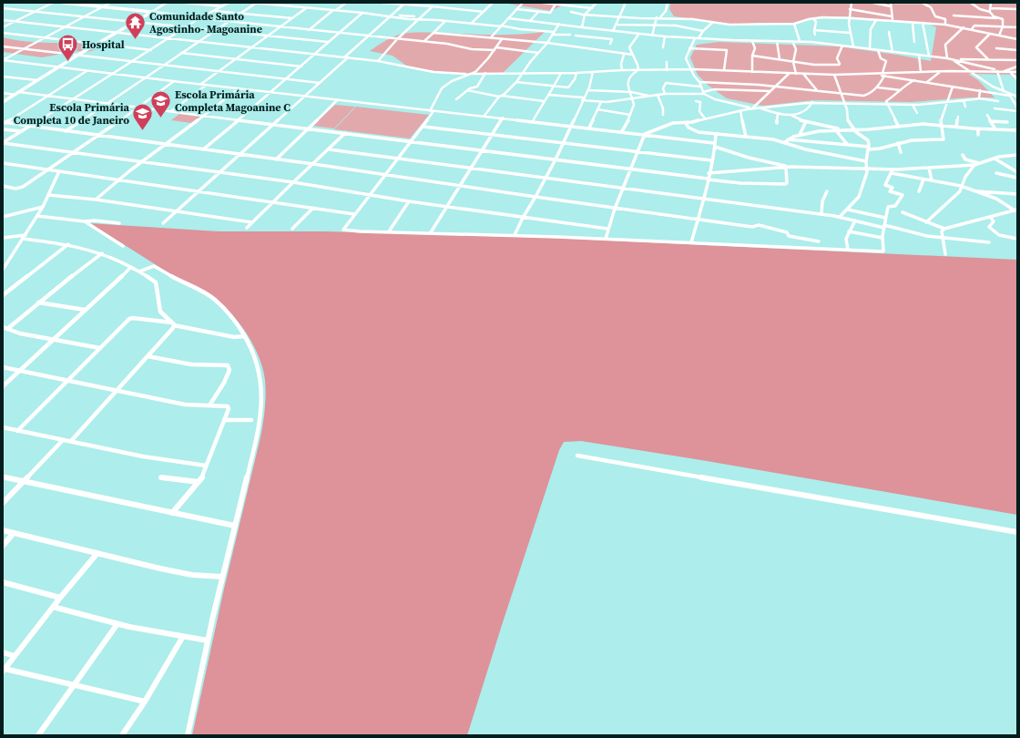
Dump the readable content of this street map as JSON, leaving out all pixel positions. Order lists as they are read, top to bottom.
{
  "places": {
    "temple": ["Comunidade Santo Agostinho- Magoanine"],
    "bus stop": ["Hospital"],
    "school or university": ["Escola Primária Completa Magoanine C", "Escola Primária Completa 10 de Janeiro"]
  }
}
